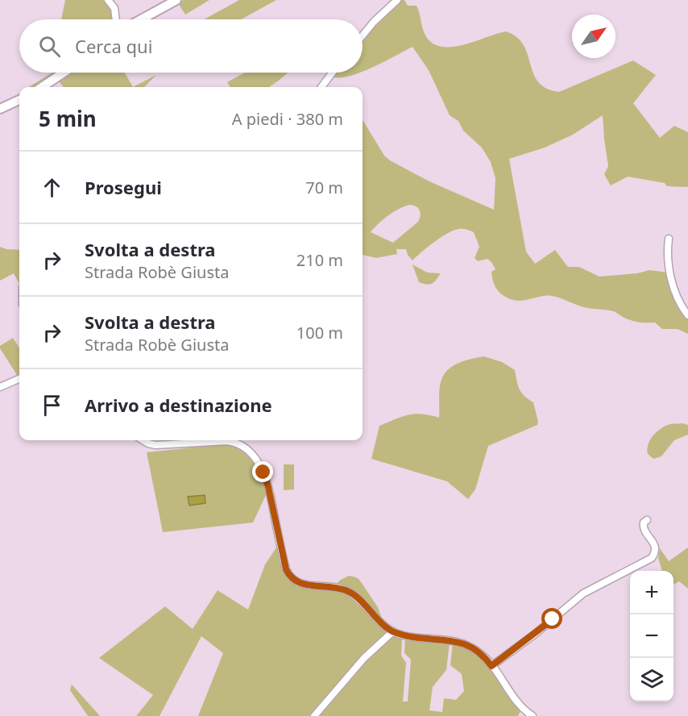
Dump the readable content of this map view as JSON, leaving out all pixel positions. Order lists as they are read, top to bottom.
{
  "north": "top right",
  "page": {
    "search": "Cerca qui",
    "heading": ["5 min", "A piedi · 380 m"],
    "list": [
      ["Prosegui", "70 m"],
      ["Svolta a destra", "Strada Robè Giusta", "210 m"],
      ["Svolta a destra", "Strada Robè Giusta", "100 m"],
      "Arrivo a destinazione"
    ],
    "map_buttons": ["+", "−"]
  }
}
